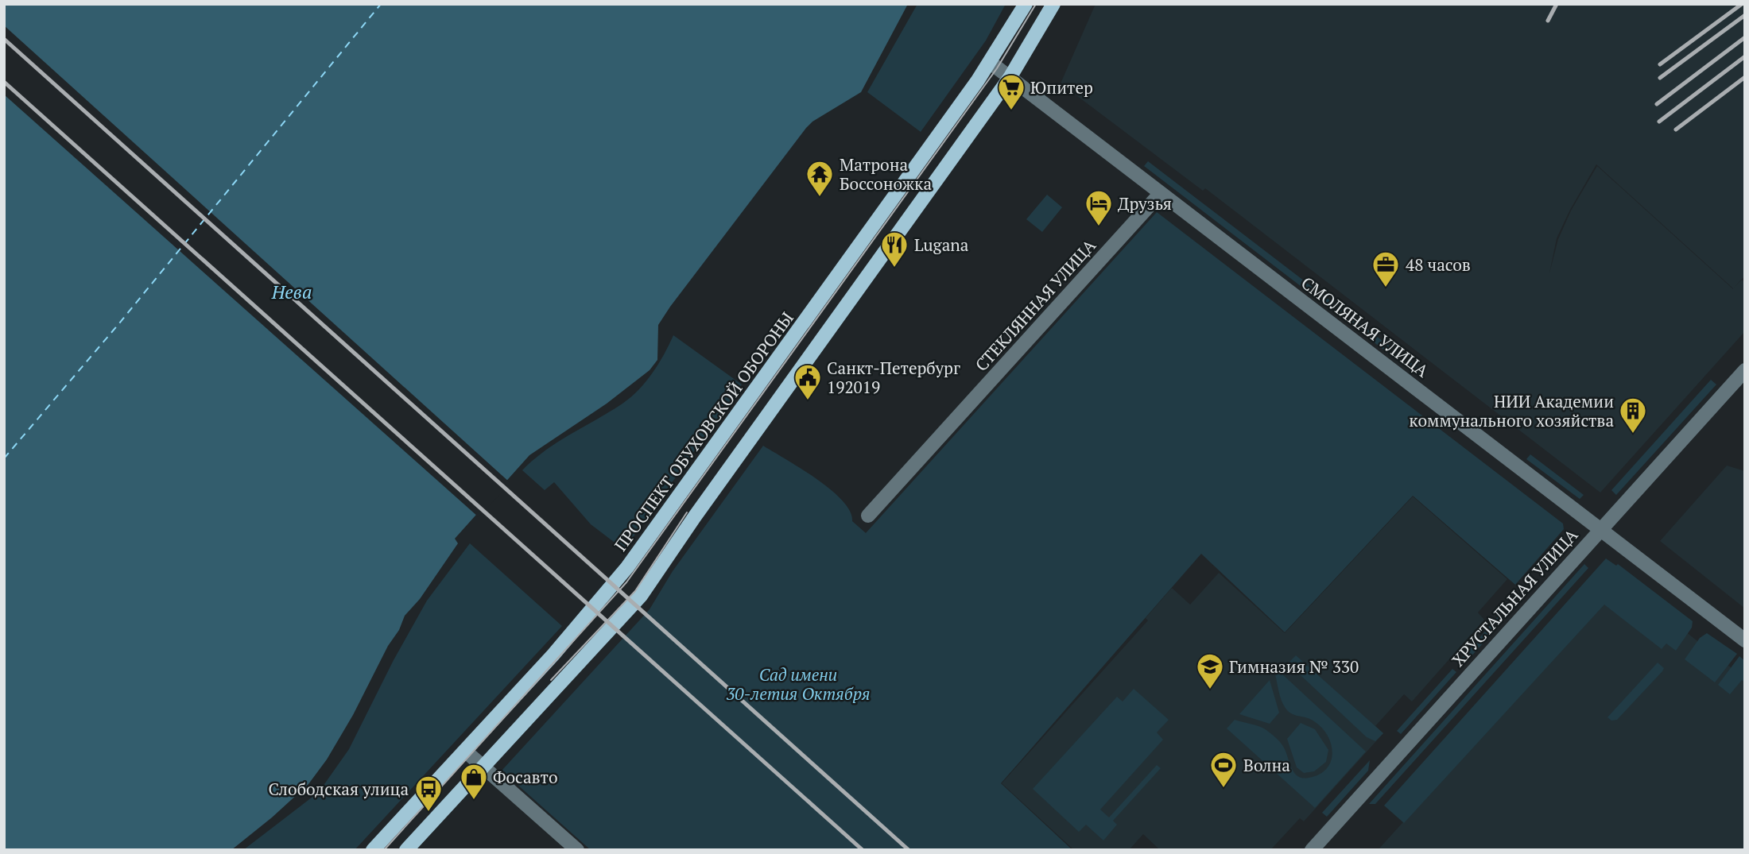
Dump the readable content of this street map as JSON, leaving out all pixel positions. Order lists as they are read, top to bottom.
{
  "streets": {
    "main road": ["ПРОСПЕКТ ОБУХОВСКОЙ ОБОРОНЫ"],
    "street": ["СТЕКЛЯННАЯ УЛИЦА", "СМОЛЯНАЯ УЛИЦА", "ХРУСТАЛЬНАЯ УЛИЦА"]
  },
  "crossings": [
    ["СТЕКЛЯННАЯ УЛИЦА", "СМОЛЯНАЯ УЛИЦА"],
    ["СМОЛЯНАЯ УЛИЦА", "ПРОСПЕКТ ОБУХОВСКОЙ ОБОРОНЫ"],
    ["СМОЛЯНАЯ УЛИЦА", "ХРУСТАЛЬНАЯ УЛИЦА"]
  ],
  "water": ["Нева"],
  "parks": ["Сад имени 30-летия Октября"],
  "places": {
    "supermarket": ["Юпитер"],
    "temple": ["Матрона Боссоножка"],
    "hotel": ["Друзья"],
    "restaurant": ["Lugana"],
    "office": ["48 часов"],
    "public building": ["Санкт-Петербург 192019"],
    "building": ["НИИ Академии коммунального хозяйства"],
    "school or university": ["Гимназия № 330"],
    "sports": ["Волна"],
    "shop": ["Фосавто"],
    "bus stop": ["Слободская улица"]
  }
}
